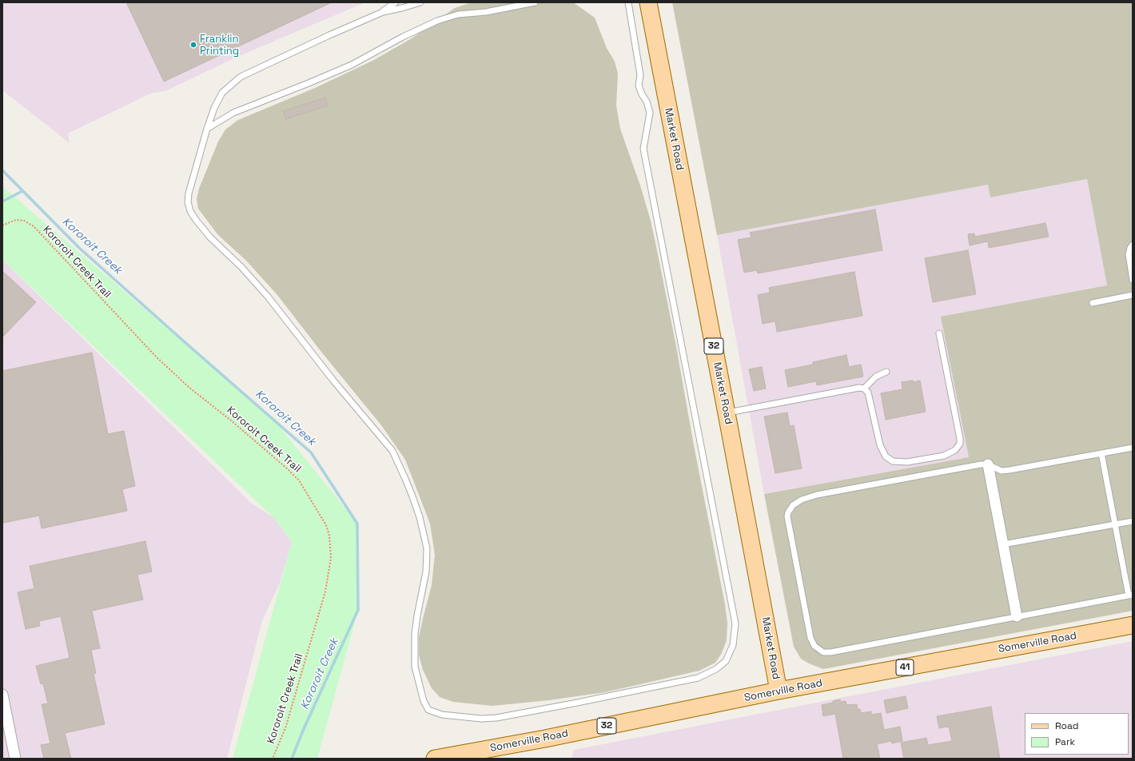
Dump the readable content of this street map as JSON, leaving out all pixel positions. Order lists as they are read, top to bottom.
{
  "streets": {
    "main road": [
      "Market Road",
      "32",
      "Somerville Road",
      "41"
    ],
    "path": ["Kororoit Creek Trail"]
  },
  "crossings": [
    ["Market Road", "Somerville Road"]
  ],
  "water": ["Kororoit Creek"],
  "places": ["Franklin Printing"],
  "legend": ["Road", "Park"]
}
